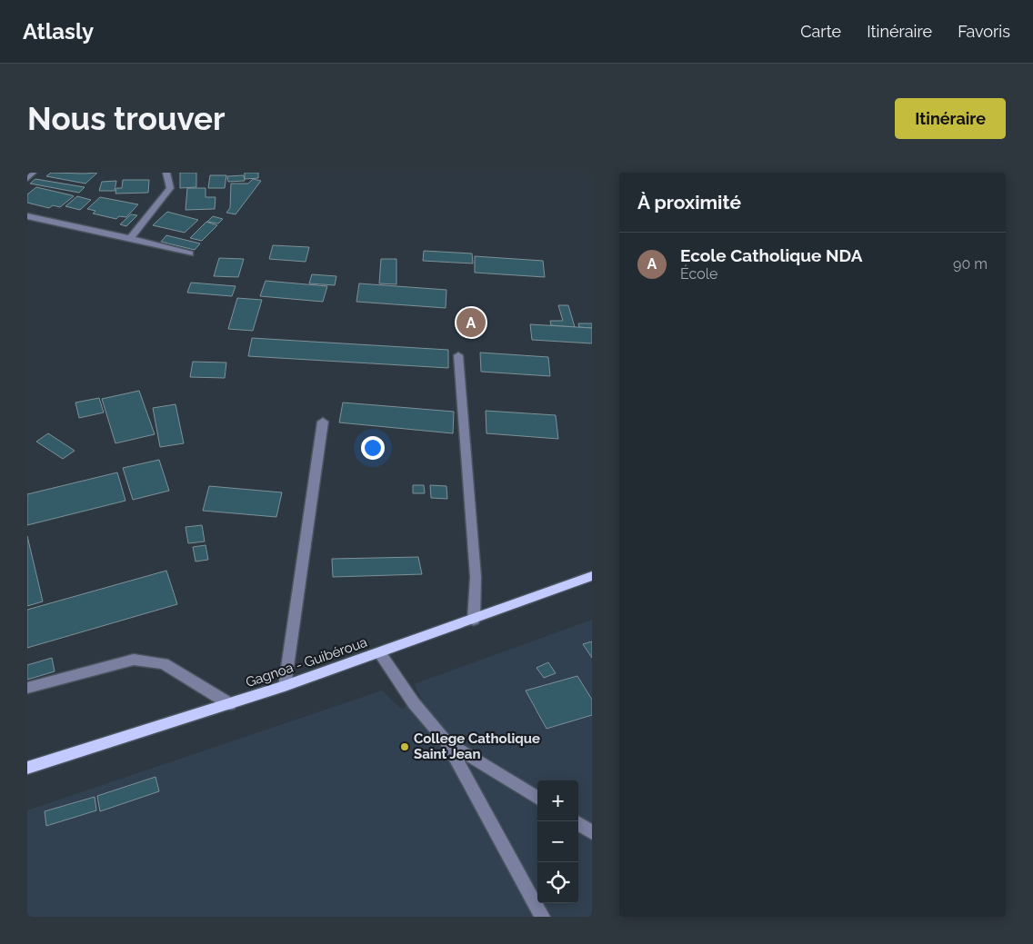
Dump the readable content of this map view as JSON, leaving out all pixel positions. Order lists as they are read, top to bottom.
{
  "streets": {
    "main road": ["Gagnoa - Guibéroua"]
  },
  "places": ["College Catholique Saint Jean"],
  "page": {
    "header": "Atlasly",
    "nav": ["Carte", "Itinéraire", "Favoris"],
    "buttons": "Itinéraire",
    "title": "Nous trouver",
    "heading": "À proximité",
    "list": [
      {
        "mark": "A",
        "name": "Ecole Catholique NDA",
        "note": "École",
        "value": "90 m"
      }
    ],
    "pins": "A",
    "map_buttons": ["+", "−"]
  }
}
